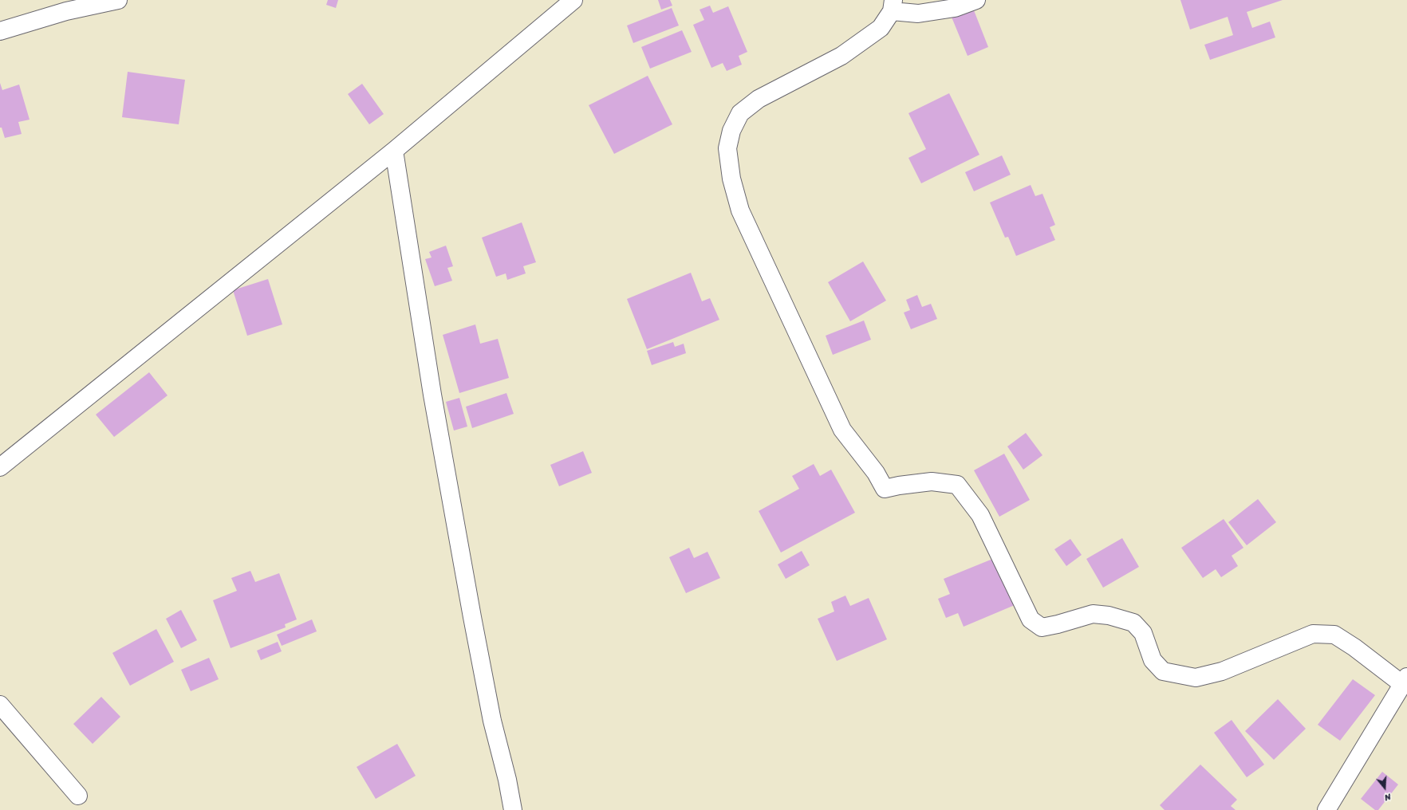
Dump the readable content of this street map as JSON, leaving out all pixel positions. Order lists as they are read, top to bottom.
{
  "north": "bottom"
}
